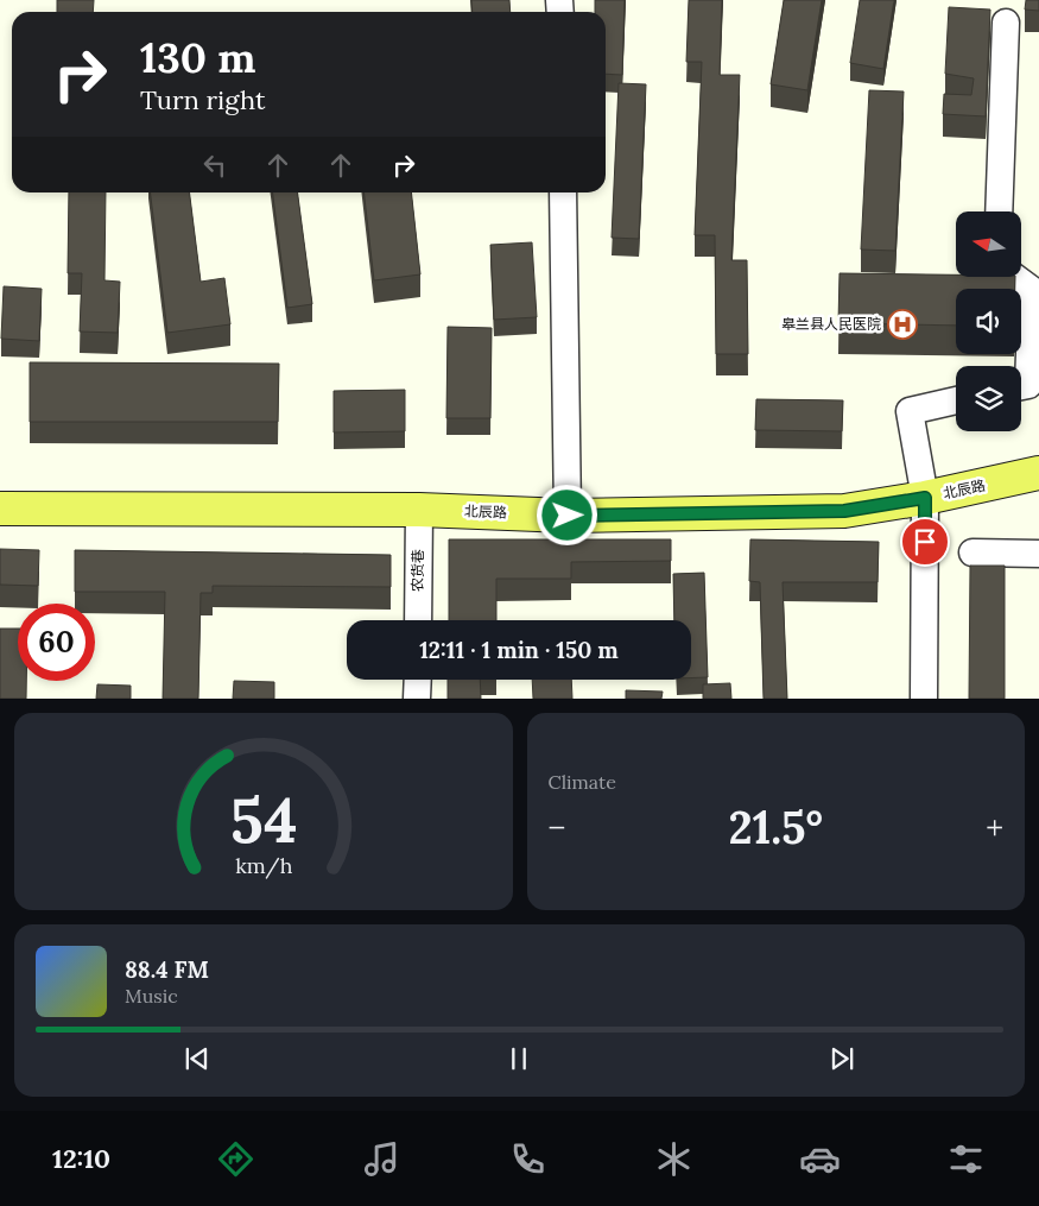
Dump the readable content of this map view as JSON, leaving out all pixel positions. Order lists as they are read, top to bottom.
{
  "streets": {
    "main road": ["北辰路"],
    "street": ["农货巷"]
  },
  "crossings": [
    ["北辰路", "农货巷"]
  ],
  "places": {
    "hospital": ["皋兰县人民医院"]
  },
  "north": "left",
  "page": {
    "turn": ["130 m", "Turn right"],
    "limit": "60",
    "trip": "12:11 · 1 min · 150 m",
    "tile": "Climate",
    "heat": ["−", "21.5°", "+"],
    "song": ["88.4 FM", "Music"],
    "tabs": "12:10",
    "gauge": ["54", "km/h"]
  }
}
